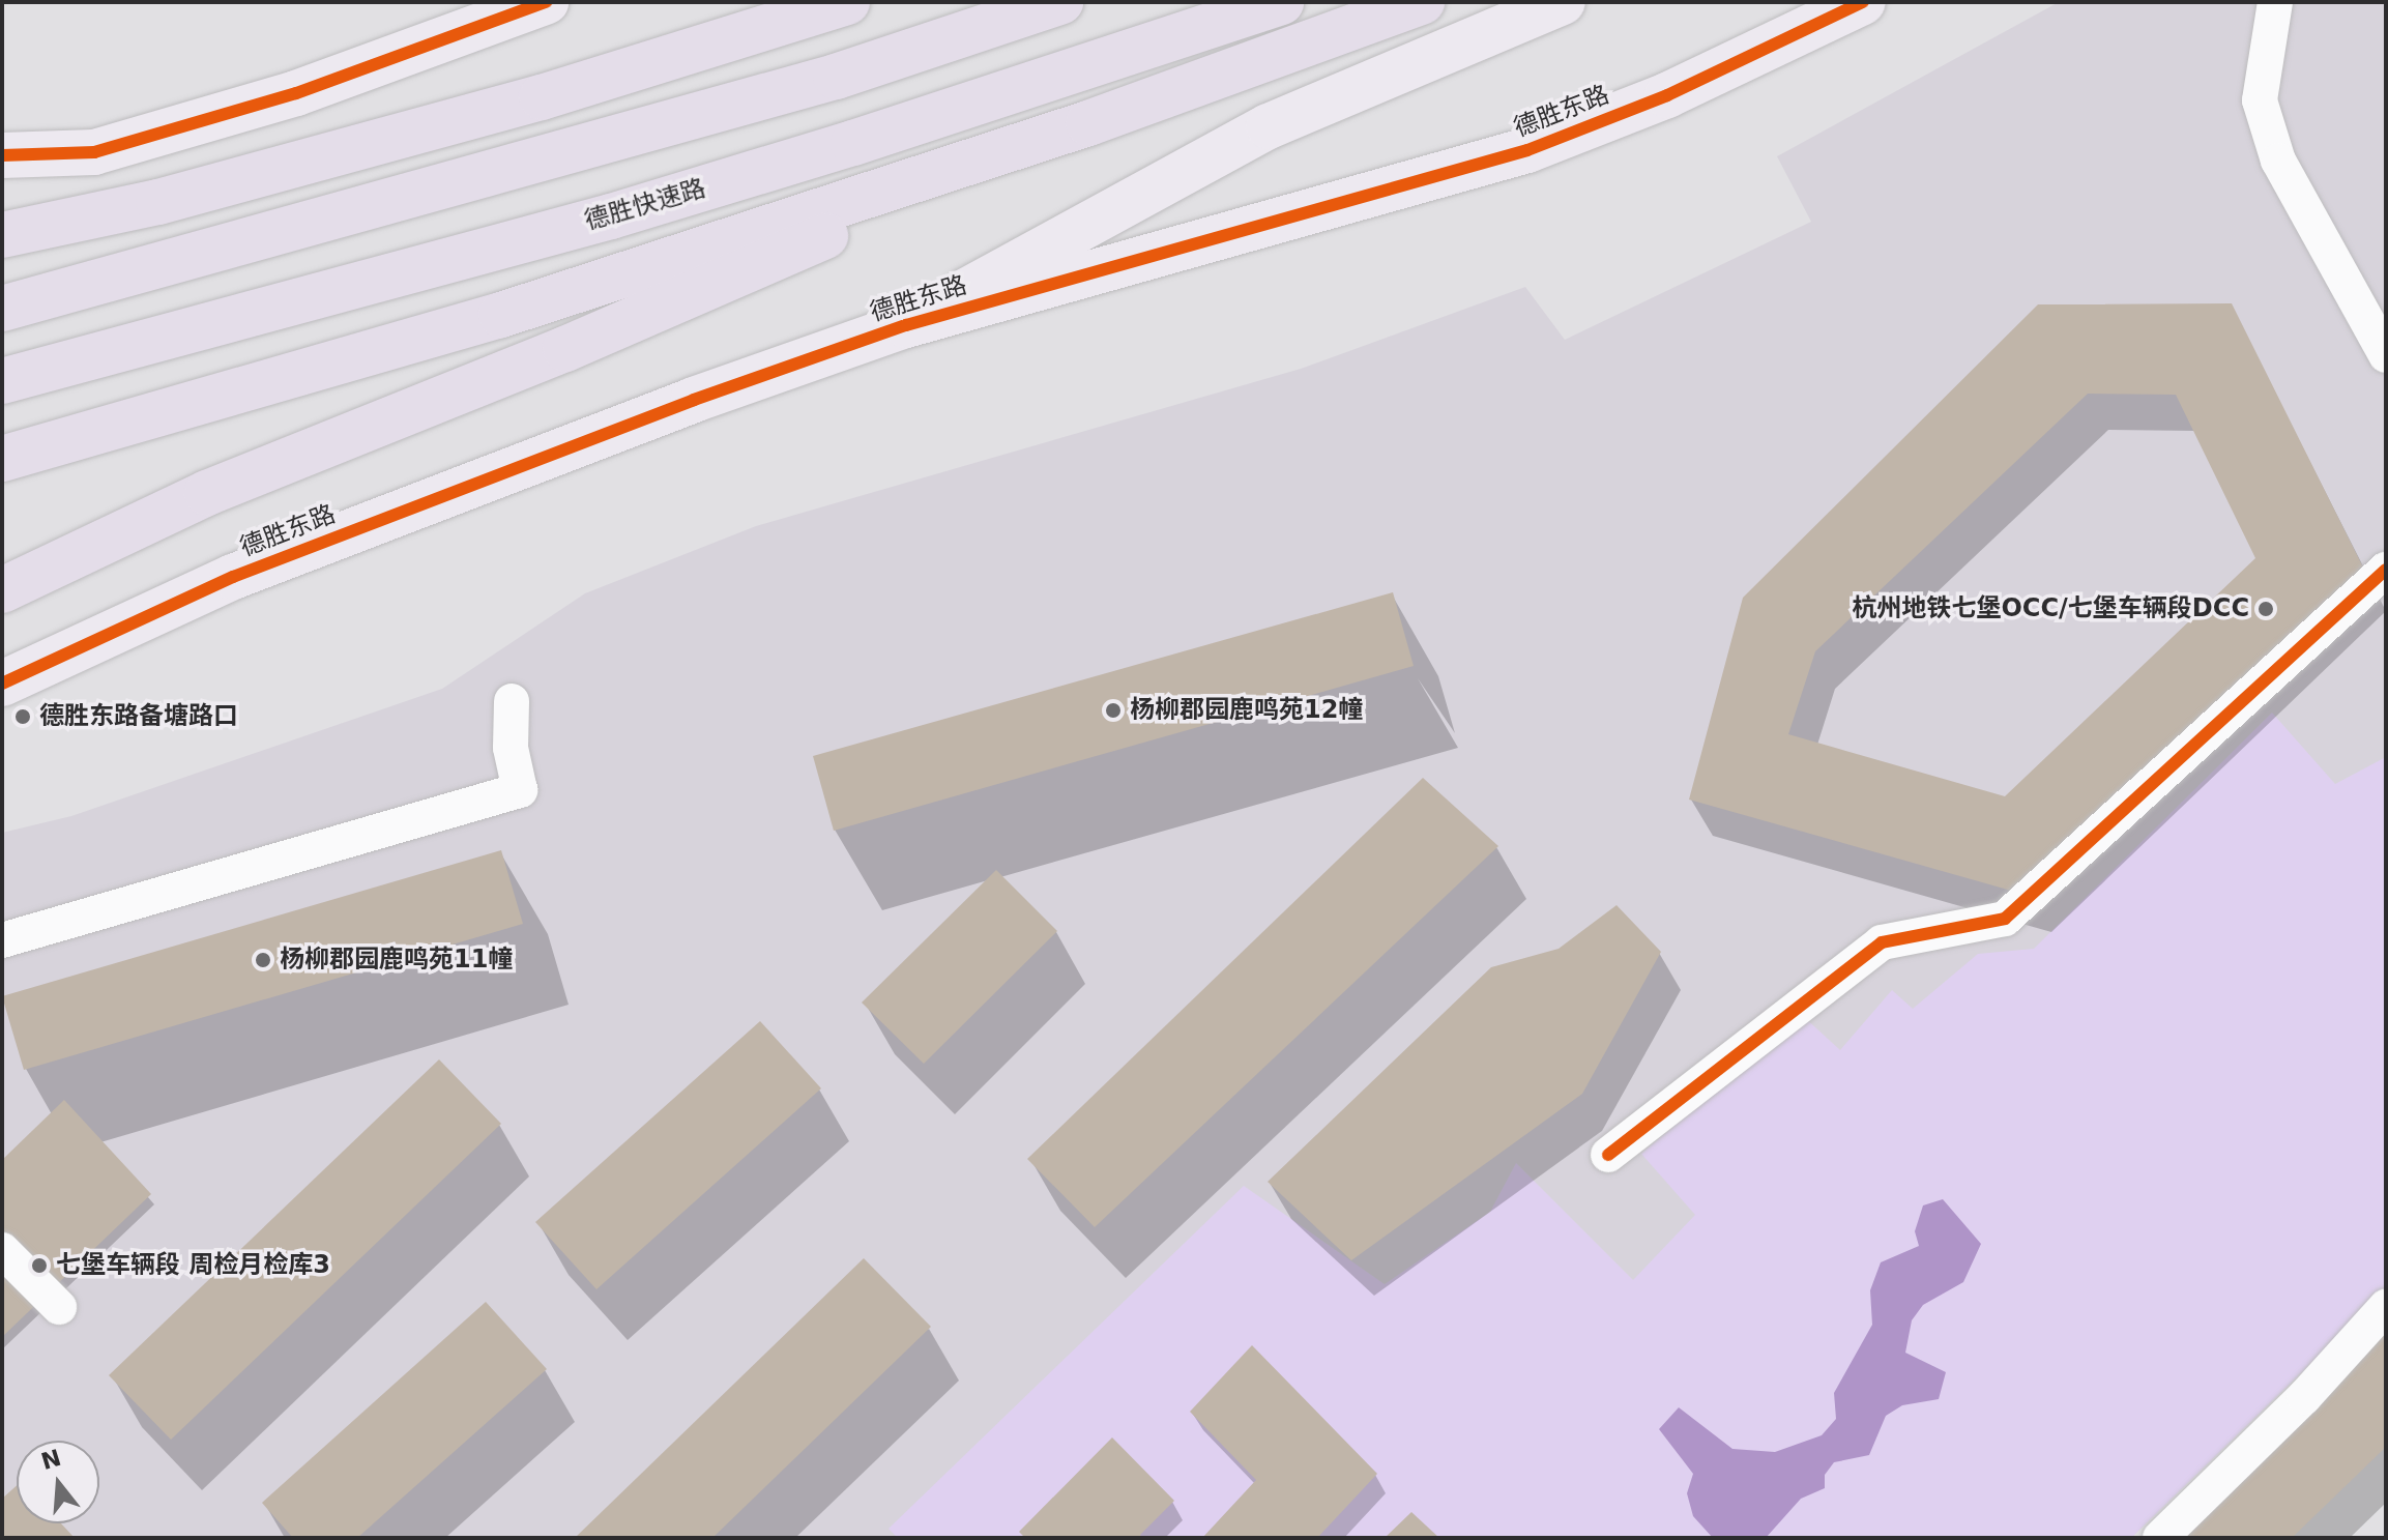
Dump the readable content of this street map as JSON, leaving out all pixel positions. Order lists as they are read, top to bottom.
{
  "streets": {
    "highway": ["德胜快速路"],
    "main road": ["德胜东路"]
  },
  "places": [
    "杭州地铁七堡OCC/七堡车辆段DCC",
    "杨柳郡园鹿鸣苑12幢",
    "德胜东路备塘路口",
    "杨柳郡园鹿鸣苑11幢",
    "七堡车辆段 周检月检库3"
  ],
  "north": "top"
}
